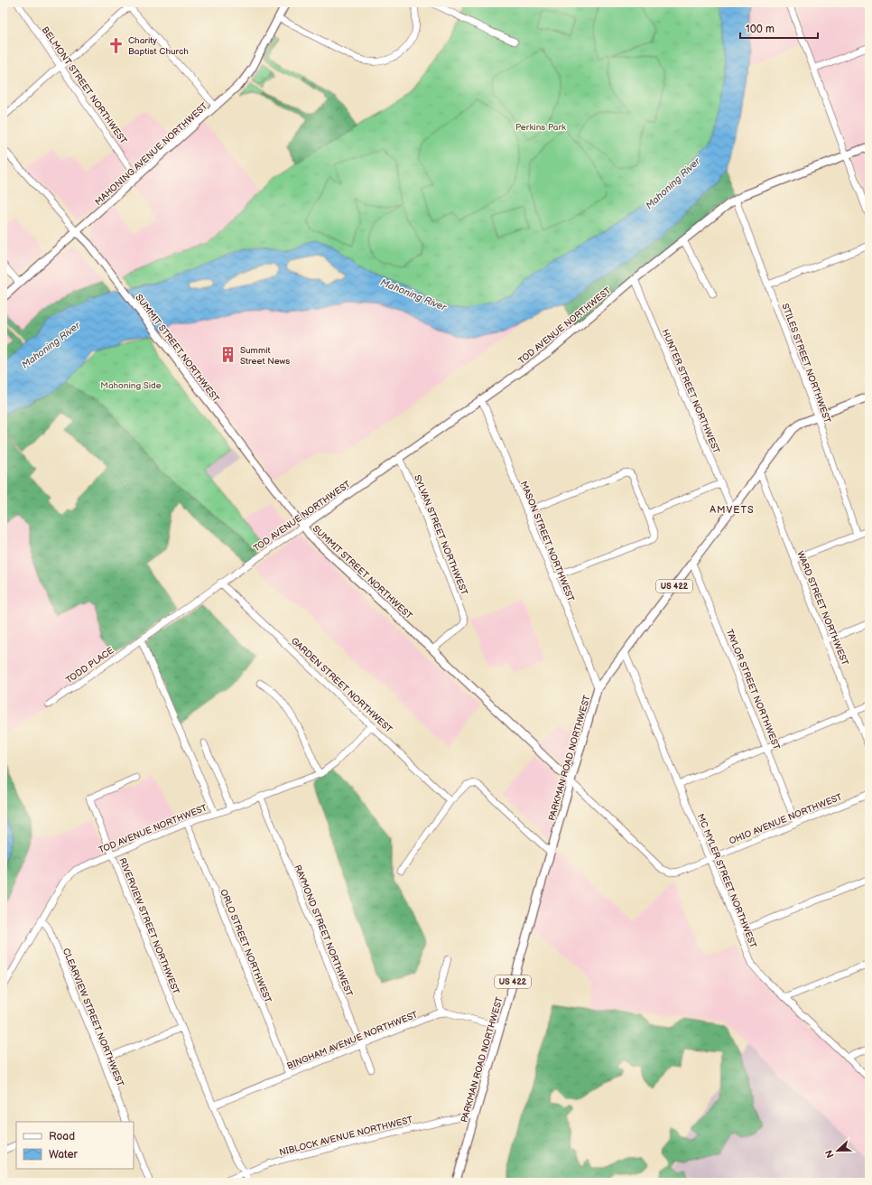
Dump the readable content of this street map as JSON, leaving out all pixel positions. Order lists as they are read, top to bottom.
{
  "streets": {
    "main road": [
      "MAHONING AVENUE NORTHWEST",
      "TOD AVENUE NORTHWEST",
      "SUMMIT STREET NORTHWEST",
      "US 422",
      "PARKMAN ROAD NORTHWEST"
    ],
    "street": [
      "BELMONT STREET NORTHWEST",
      "STILES STREET NORTHWEST",
      "HUNTER STREET NORTHWEST",
      "SYLVAN STREET NORTHWEST",
      "MASON STREET NORTHWEST",
      "WARD STREET NORTHWEST",
      "TODD PLACE",
      "GARDEN STREET NORTHWEST",
      "TAYLOR STREET NORTHWEST",
      "OHIO AVENUE NORTHWEST",
      "MC MYLER STREET NORTHWEST",
      "RIVERVIEW STREET NORTHWEST",
      "RAYMOND STREET NORTHWEST",
      "ORLO STREET NORTHWEST",
      "CLEARVIEW STREET NORTHWEST",
      "BINGHAM AVENUE NORTHWEST",
      "NIBLOCK AVENUE NORTHWEST"
    ]
  },
  "crossings": [
    ["BELMONT STREET NORTHWEST", "MAHONING AVENUE NORTHWEST"],
    ["MAHONING AVENUE NORTHWEST", "SUMMIT STREET NORTHWEST"],
    ["TOD AVENUE NORTHWEST", "SUMMIT STREET NORTHWEST"],
    ["TOD AVENUE NORTHWEST", "STILES STREET NORTHWEST"],
    ["TOD AVENUE NORTHWEST", "HUNTER STREET NORTHWEST"],
    ["TOD AVENUE NORTHWEST", "SYLVAN STREET NORTHWEST"],
    ["TOD AVENUE NORTHWEST", "MASON STREET NORTHWEST"],
    ["TOD AVENUE NORTHWEST", "TODD PLACE"],
    ["TOD AVENUE NORTHWEST", "GARDEN STREET NORTHWEST"],
    ["TOD AVENUE NORTHWEST", "RIVERVIEW STREET NORTHWEST"],
    ["TOD AVENUE NORTHWEST", "ORLO STREET NORTHWEST"],
    ["TOD AVENUE NORTHWEST", "CLEARVIEW STREET NORTHWEST"],
    ["SUMMIT STREET NORTHWEST", "SYLVAN STREET NORTHWEST"],
    ["SUMMIT STREET NORTHWEST", "PARKMAN ROAD NORTHWEST"],
    ["SUMMIT STREET NORTHWEST", "OHIO AVENUE NORTHWEST"],
    ["STILES STREET NORTHWEST", "PARKMAN ROAD NORTHWEST"],
    ["HUNTER STREET NORTHWEST", "PARKMAN ROAD NORTHWEST"],
    ["MASON STREET NORTHWEST", "PARKMAN ROAD NORTHWEST"],
    ["WARD STREET NORTHWEST", "PARKMAN ROAD NORTHWEST"],
    ["TAYLOR STREET NORTHWEST", "PARKMAN ROAD NORTHWEST"],
    ["TAYLOR STREET NORTHWEST", "OHIO AVENUE NORTHWEST"],
    ["PARKMAN ROAD NORTHWEST", "MC MYLER STREET NORTHWEST"],
    ["PARKMAN ROAD NORTHWEST", "NIBLOCK AVENUE NORTHWEST"],
    ["OHIO AVENUE NORTHWEST", "MC MYLER STREET NORTHWEST"],
    ["RIVERVIEW STREET NORTHWEST", "BINGHAM AVENUE NORTHWEST"],
    ["RAYMOND STREET NORTHWEST", "BINGHAM AVENUE NORTHWEST"],
    ["ORLO STREET NORTHWEST", "BINGHAM AVENUE NORTHWEST"]
  ],
  "districts": ["AMVETS"],
  "water": ["Mahoning River"],
  "parks": ["Perkins Park", "Mahoning Side"],
  "places": {
    "church": ["Charity Baptist Church"],
    "building": ["Summit Street News"]
  },
  "legend": ["Road", "Water"],
  "scale_bar": "100 m",
  "north": "left"
}
